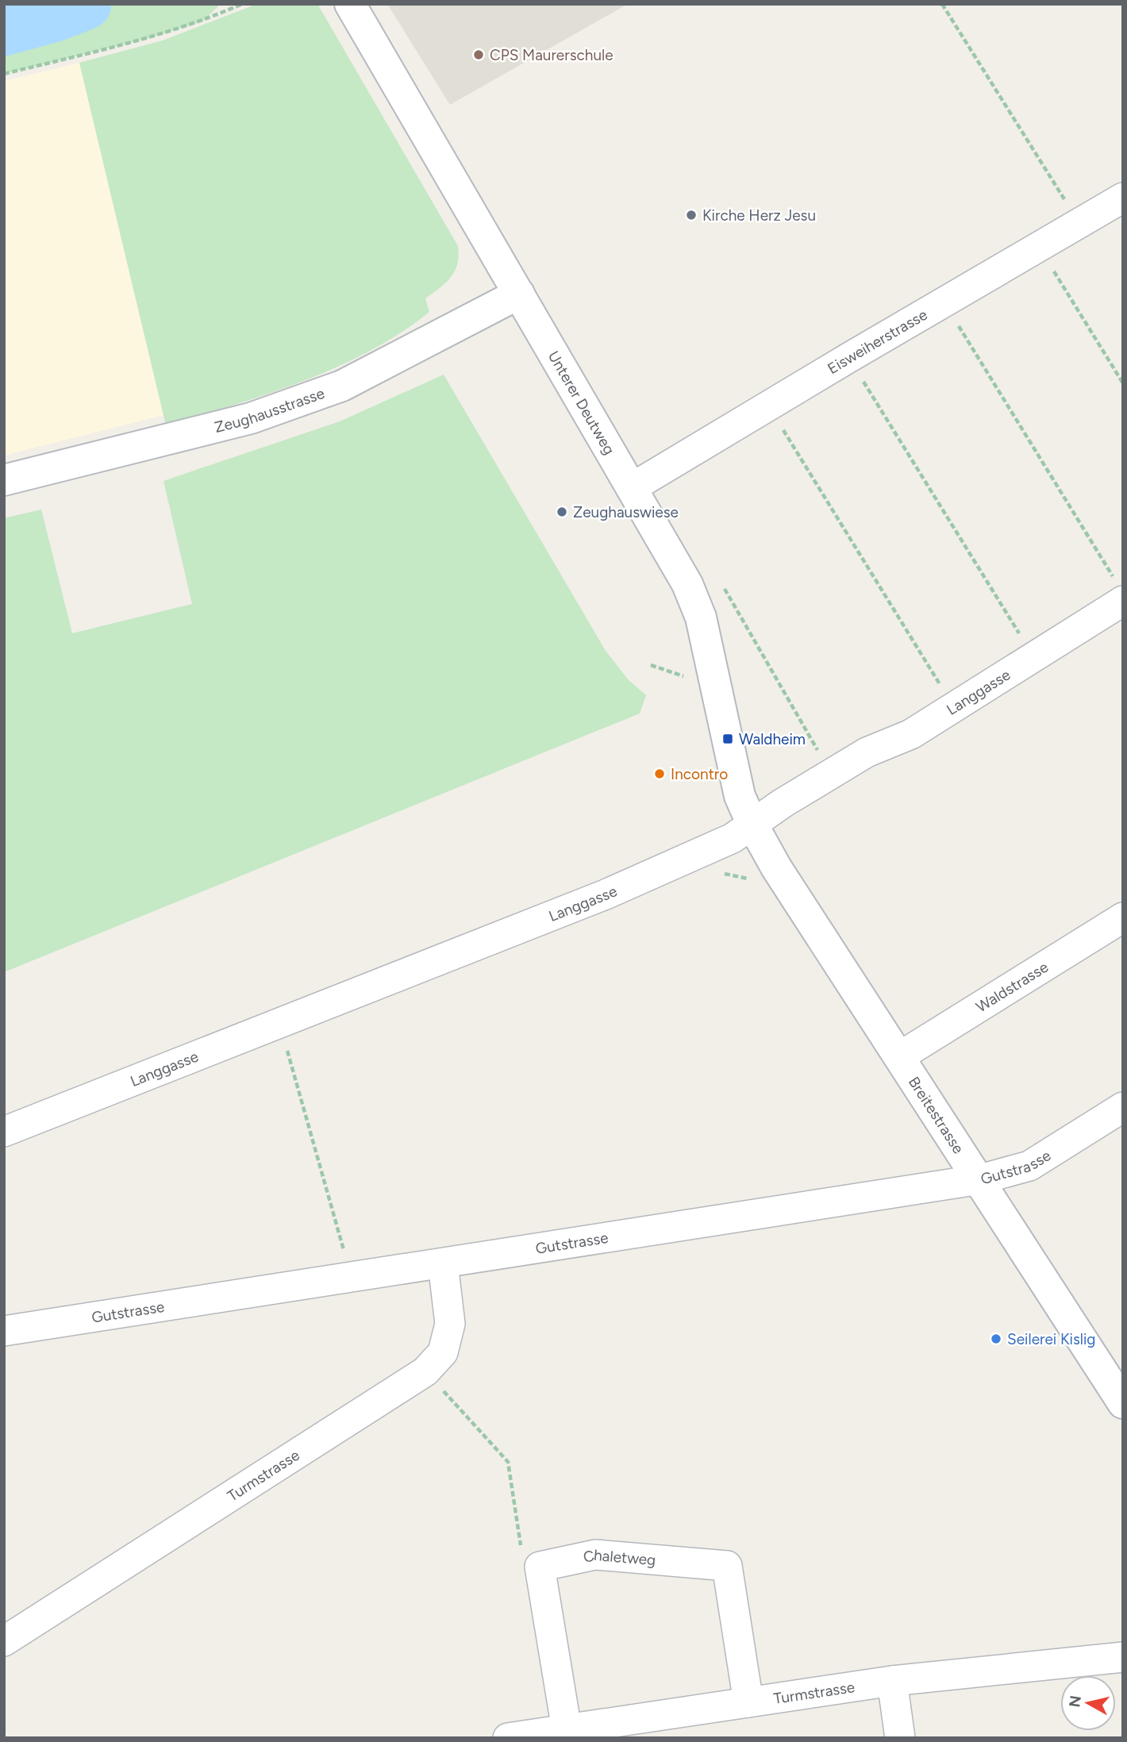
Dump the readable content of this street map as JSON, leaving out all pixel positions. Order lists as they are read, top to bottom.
{
  "streets": {
    "main road": ["Unterer Deutweg", "Zeughausstrasse", "Breitestrasse"],
    "street": [
      "Eisweiherstrasse",
      "Langgasse",
      "Waldstrasse",
      "Gutstrasse",
      "Turmstrasse",
      "Chaletweg"
    ]
  },
  "crossings": [
    ["Eisweiherstrasse", "Unterer Deutweg"],
    ["Unterer Deutweg", "Zeughausstrasse"],
    ["Unterer Deutweg", "Langgasse"],
    ["Unterer Deutweg", "Breitestrasse"],
    ["Langgasse", "Breitestrasse"],
    ["Waldstrasse", "Breitestrasse"],
    ["Breitestrasse", "Gutstrasse"],
    ["Gutstrasse", "Turmstrasse"],
    ["Turmstrasse", "Chaletweg"]
  ],
  "places": {
    "other": [
      "CPS Maurerschule",
      "Kirche Herz Jesu",
      "Zeughauswiese",
      "Incontro",
      "Seilerei Kislig"
    ],
    "transit": ["Waldheim"]
  },
  "north": "left"
}
